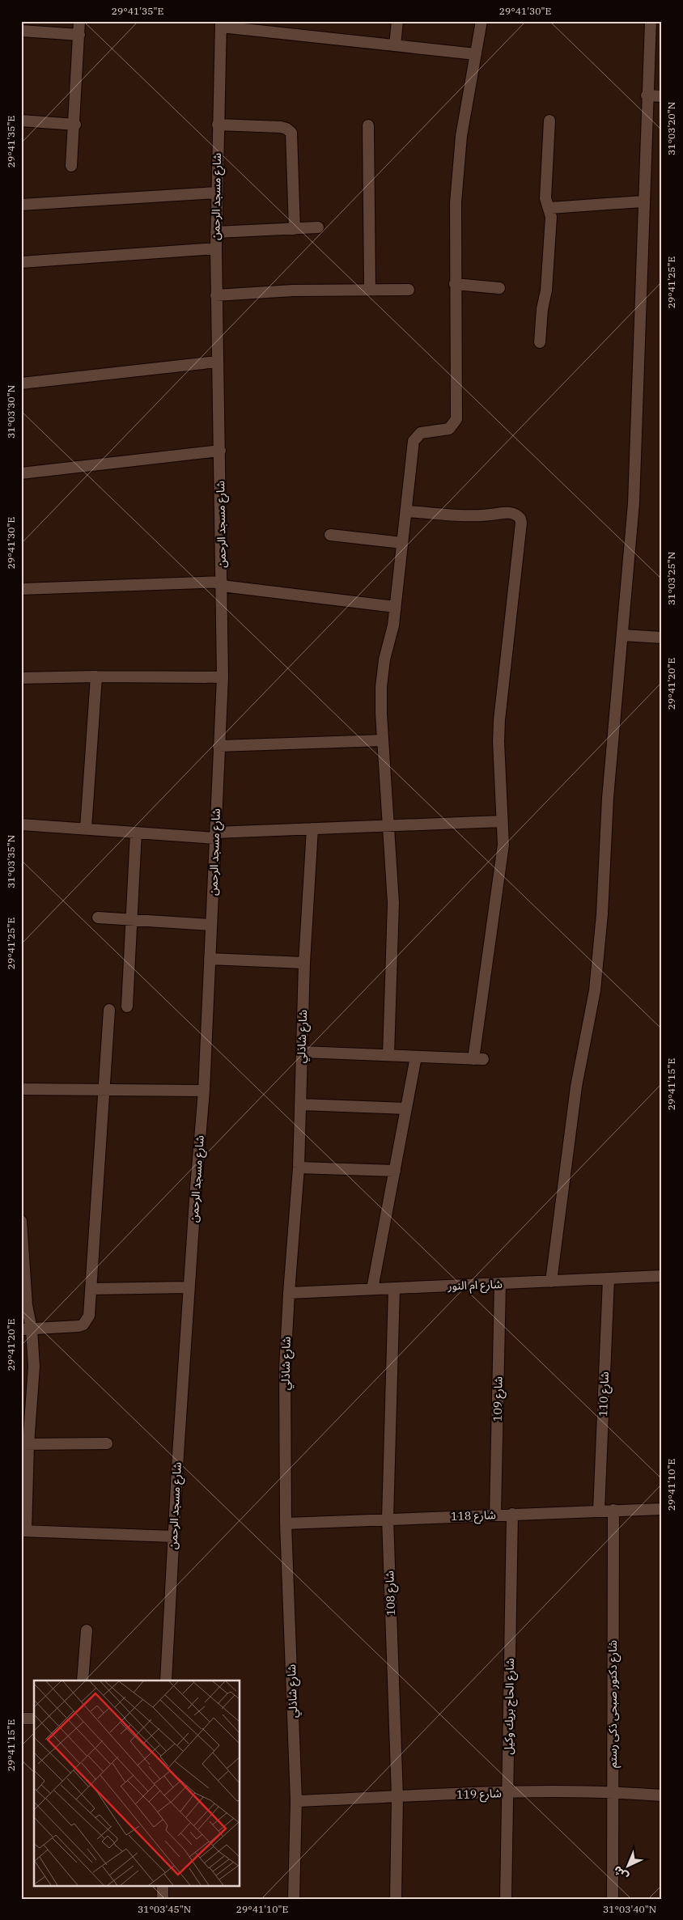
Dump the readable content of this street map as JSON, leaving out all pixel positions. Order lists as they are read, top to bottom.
{
  "streets": {
    "street": [
      "شارع مسجد الرحمن",
      "شارع شاذلي",
      "شارع ام النور",
      "شارع 110",
      "شارع 109",
      "شارع 118",
      "شارع 108",
      "شارع دكتور صبحى ذكى رستم",
      "شارع الحاج بريك وكيل",
      "شارع 119"
    ]
  },
  "crossings": [
    ["شارع شاذلي", "شارع ام النور"],
    ["شارع شاذلي", "شارع 118"],
    ["شارع شاذلي", "شارع 119"],
    ["شارع ام النور", "شارع 110"],
    ["شارع ام النور", "شارع 109"],
    ["شارع ام النور", "شارع 108"],
    ["شارع 110", "شارع 118"],
    ["شارع 109", "شارع 118"],
    ["شارع 118", "شارع 108"],
    ["شارع 118", "شارع دكتور صبحى ذكى رستم"],
    ["شارع 118", "شارع الحاج بريك وكيل"],
    ["شارع 108", "شارع 119"],
    ["شارع دكتور صبحى ذكى رستم", "شارع 119"],
    ["شارع الحاج بريك وكيل", "شارع 119"]
  ],
  "north": "bottom left",
  "coordinates": [
    "29°41'35\"E",
    "29°41'30\"E",
    "31°03'20\"N",
    "29°41'25\"E",
    "31°03'30\"N",
    "31°03'25\"N",
    "29°41'20\"E",
    "31°03'35\"N",
    "29°41'15\"E",
    "29°41'10\"E",
    "31°03'45\"N",
    "31°03'40\"N"
  ]
}
